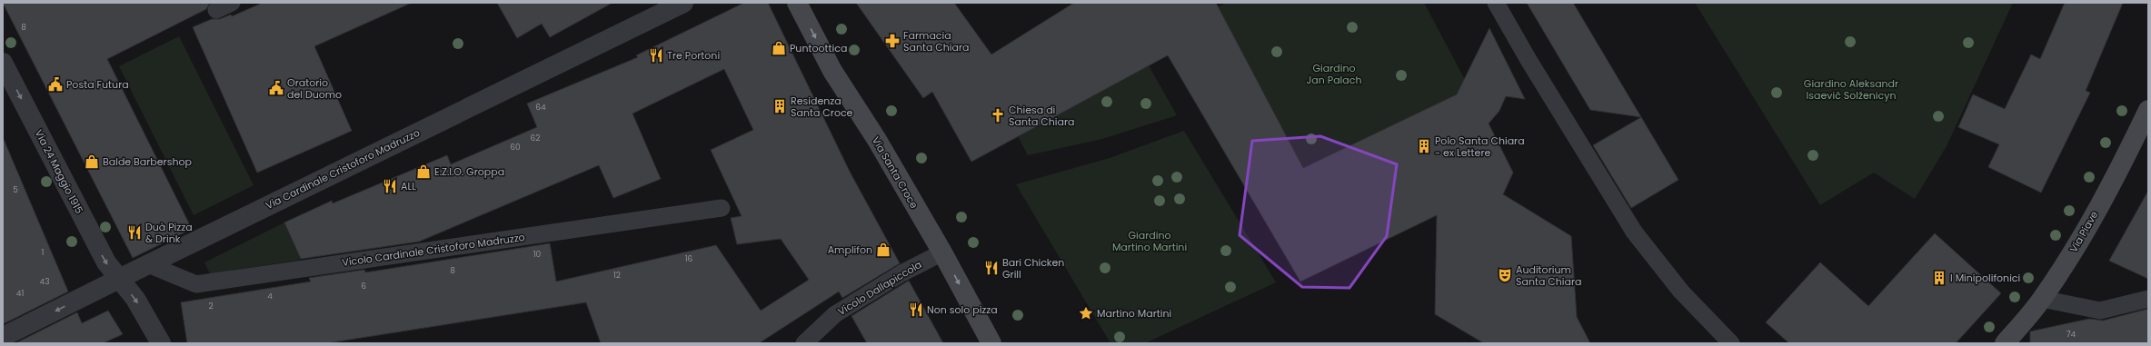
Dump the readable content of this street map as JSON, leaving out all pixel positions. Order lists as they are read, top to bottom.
{
  "streets": {
    "street": [
      "Via Cardinale Cristoforo Madruzzo",
      "Via 24 Maggio 1915",
      "Via Santa Croce",
      "Via Piave"
    ],
    "lane": ["Vicolo Cardinale Cristoforo Madruzzo", "Vicolo Dallapiccola"]
  },
  "crossings": [
    ["Via Cardinale Cristoforo Madruzzo", "Via 24 Maggio 1915"],
    ["Via Cardinale Cristoforo Madruzzo", "Vicolo Cardinale Cristoforo Madruzzo"],
    ["Via Santa Croce", "Vicolo Dallapiccola"]
  ],
  "one_way": ["Via 24 Maggio 1915", "Via Santa Croce"],
  "parks": ["Giardino Jan Palach", "Giardino Aleksandr Isaevič Solženicyn", "Giardino Martino Martini"],
  "places": {
    "pharmacy": ["Farmacia Santa Chiara"],
    "shop": [
      "Puntoottica",
      "Balde Barbershop",
      "E.Z.I.O. Groppa",
      "Amplifon"
    ],
    "restaurant": [
      "Tre Portoni",
      "ALL",
      "Duà Pizza & Drink",
      "Bari Chicken Grill",
      "Non solo pizza"
    ],
    "public building": ["Posta Futura", "Oratorio del Duomo"],
    "building": ["Residenza Santa Croce", "Polo Santa Chiara - ex Lettere", "I Minipolifonici"],
    "church": ["Chiesa di Santa Chiara"],
    "theatre": ["Auditorium Santa Chiara"],
    "place": ["Martino Martini"]
  },
  "house_numbers": [
    "8",
    "64",
    "62",
    "60",
    "5",
    "1",
    "10",
    "16",
    "8",
    "12",
    "43",
    "6",
    "41",
    "4",
    "2",
    "74"
  ]
}
